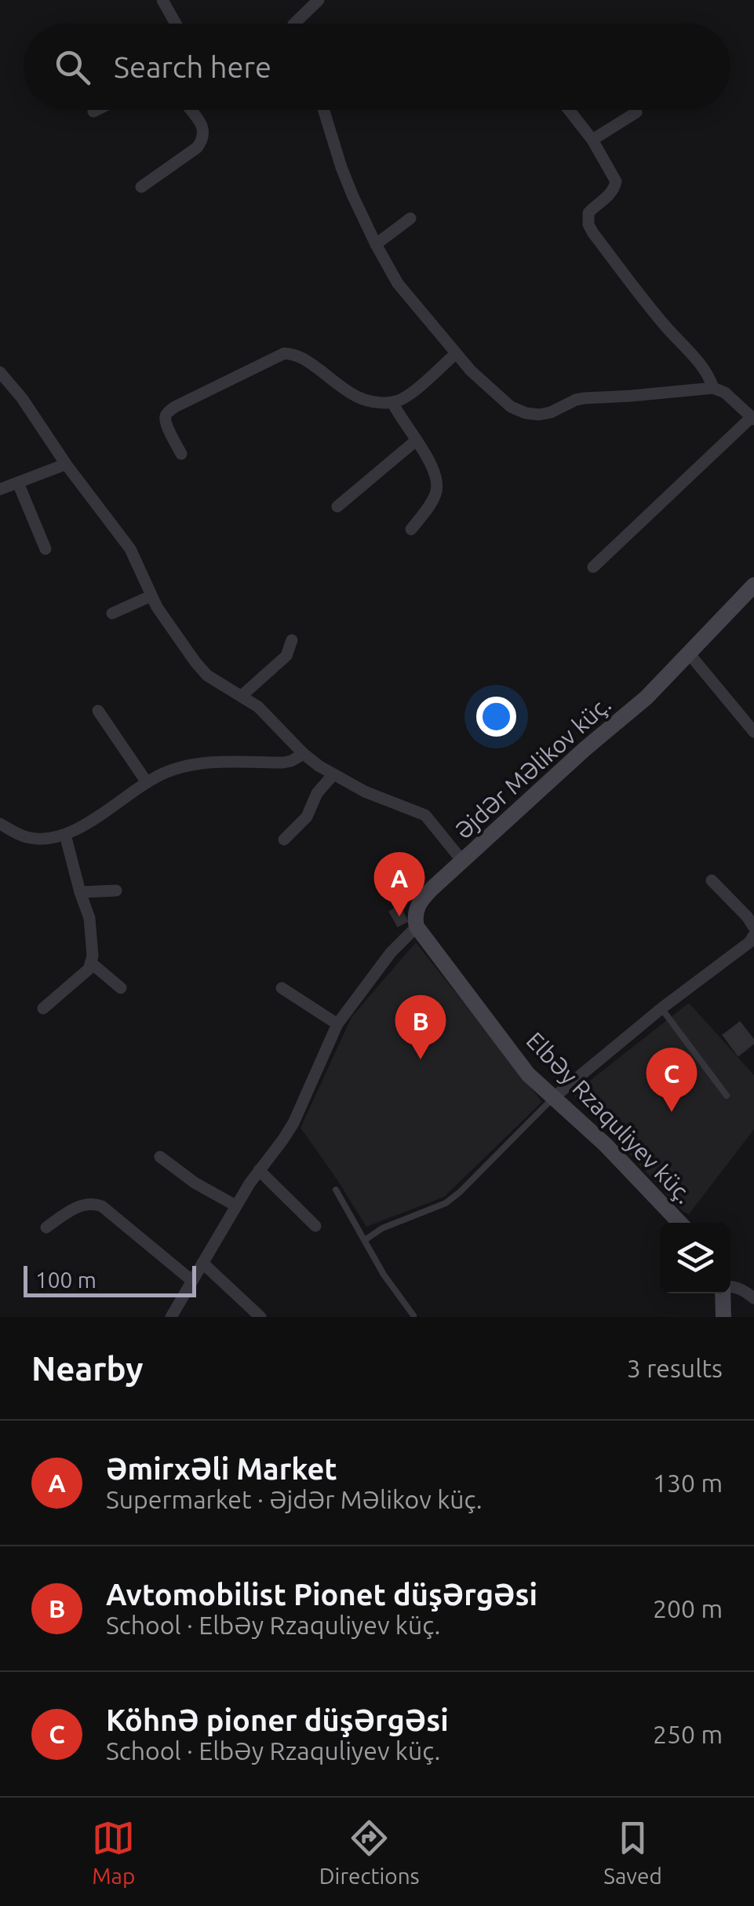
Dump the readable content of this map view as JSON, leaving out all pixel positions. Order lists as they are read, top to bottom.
{
  "streets": {
    "street": ["Əjdər Məlikov küç.", "Elbəy Rzaquliyev küç."]
  },
  "crossings": [
    ["Əjdər Məlikov küç.", "Elbəy Rzaquliyev küç."]
  ],
  "scale_bar": "100 m",
  "page": {
    "search": "Search here",
    "pins": ["A", "B", "C"],
    "scale": "100 m",
    "heading": ["Nearby", "3 results"],
    "list": [
      {
        "mark": "A",
        "name": "Əmirxəli Market",
        "note": "Supermarket · Əjdər Məlikov küç.",
        "value": "130 m"
      },
      {
        "mark": "B",
        "name": "Avtomobilist Pionet düşərgəsi",
        "note": "School · Elbəy Rzaquliyev küç.",
        "value": "200 m"
      },
      {
        "mark": "C",
        "name": "Köhnə pioner düşərgəsi",
        "note": "School · Elbəy Rzaquliyev küç.",
        "value": "250 m"
      }
    ],
    "nav": ["Map", "Directions", "Saved"]
  }
}
